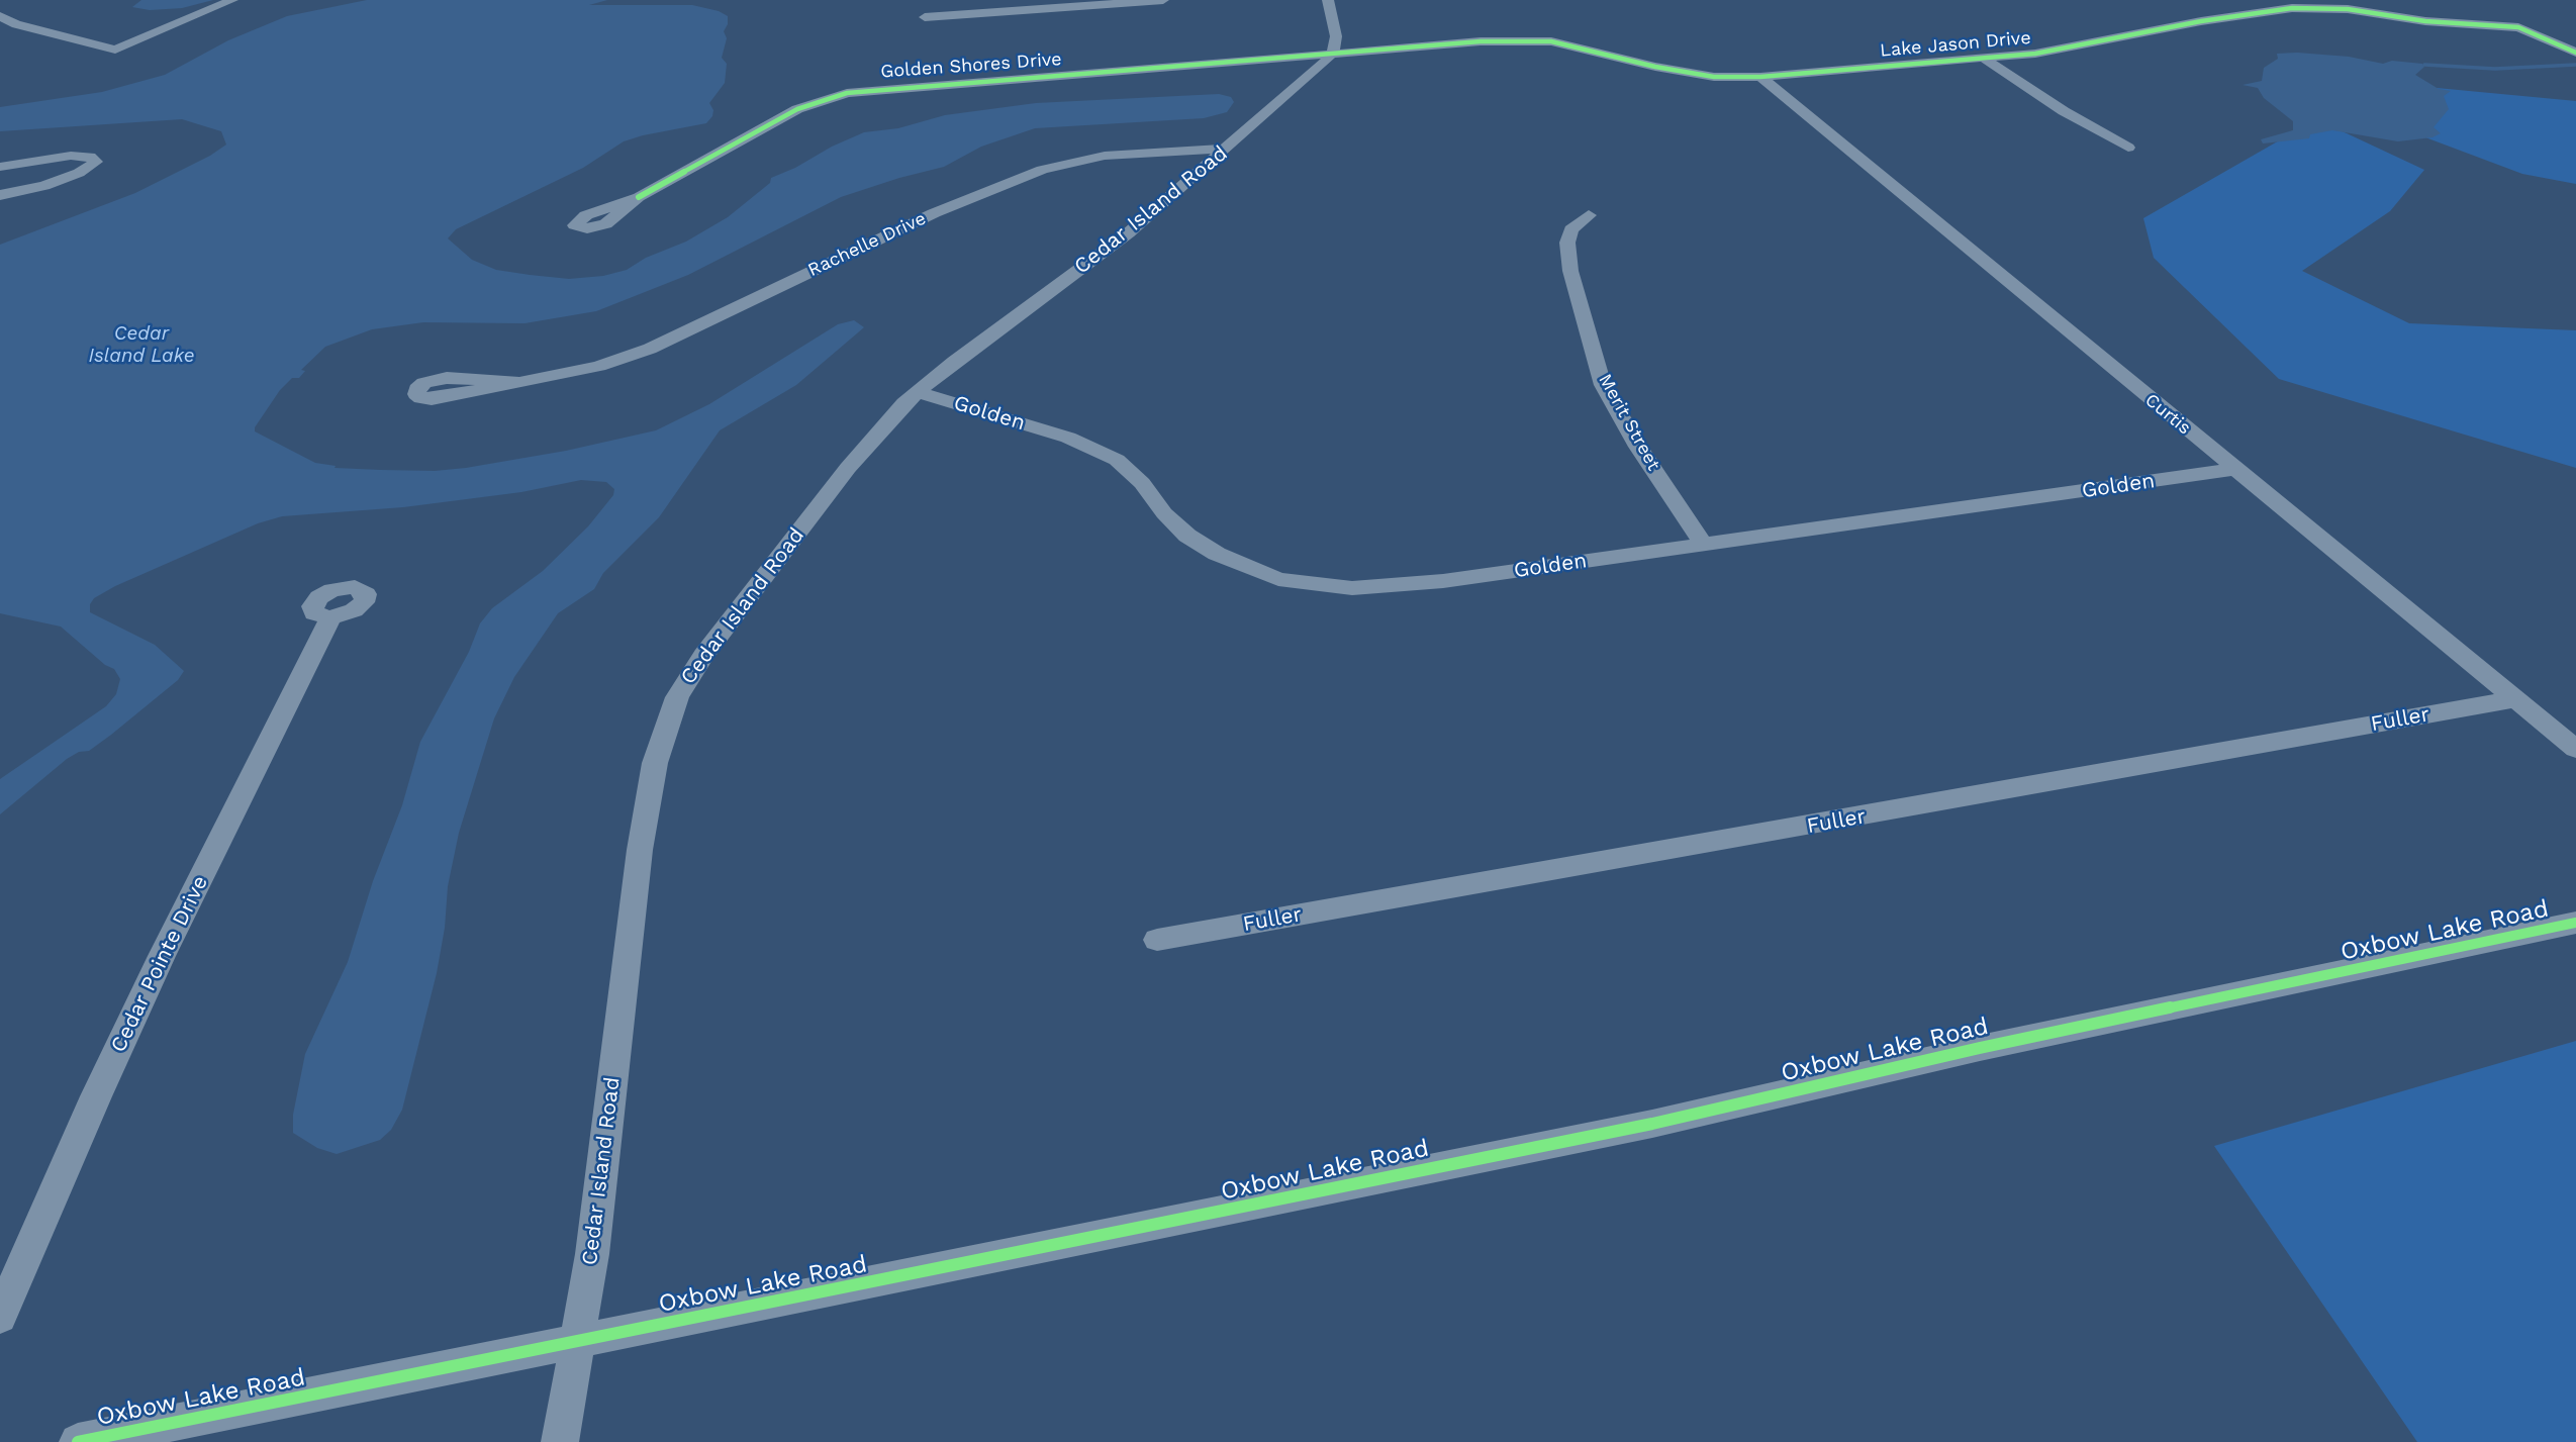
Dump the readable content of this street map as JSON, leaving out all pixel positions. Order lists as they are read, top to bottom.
{
  "streets": {
    "street": [
      "Lake Jason Drive",
      "Golden Shores Drive",
      "Cedar Island Road",
      "Rachelle Drive",
      "Golden",
      "Curtis",
      "Merit Street",
      "Fuller",
      "Oxbow Lake Road",
      "Cedar Pointe Drive"
    ]
  },
  "crossings": [
    ["Lake Jason Drive", "Golden Shores Drive"],
    ["Lake Jason Drive", "Cedar Island Road"],
    ["Lake Jason Drive", "Curtis"],
    ["Golden Shores Drive", "Cedar Island Road"],
    ["Cedar Island Road", "Rachelle Drive"],
    ["Cedar Island Road", "Golden"],
    ["Cedar Island Road", "Oxbow Lake Road"],
    ["Golden", "Curtis"],
    ["Golden", "Merit Street"],
    ["Curtis", "Fuller"]
  ],
  "water": ["Cedar Island Lake"]
}
